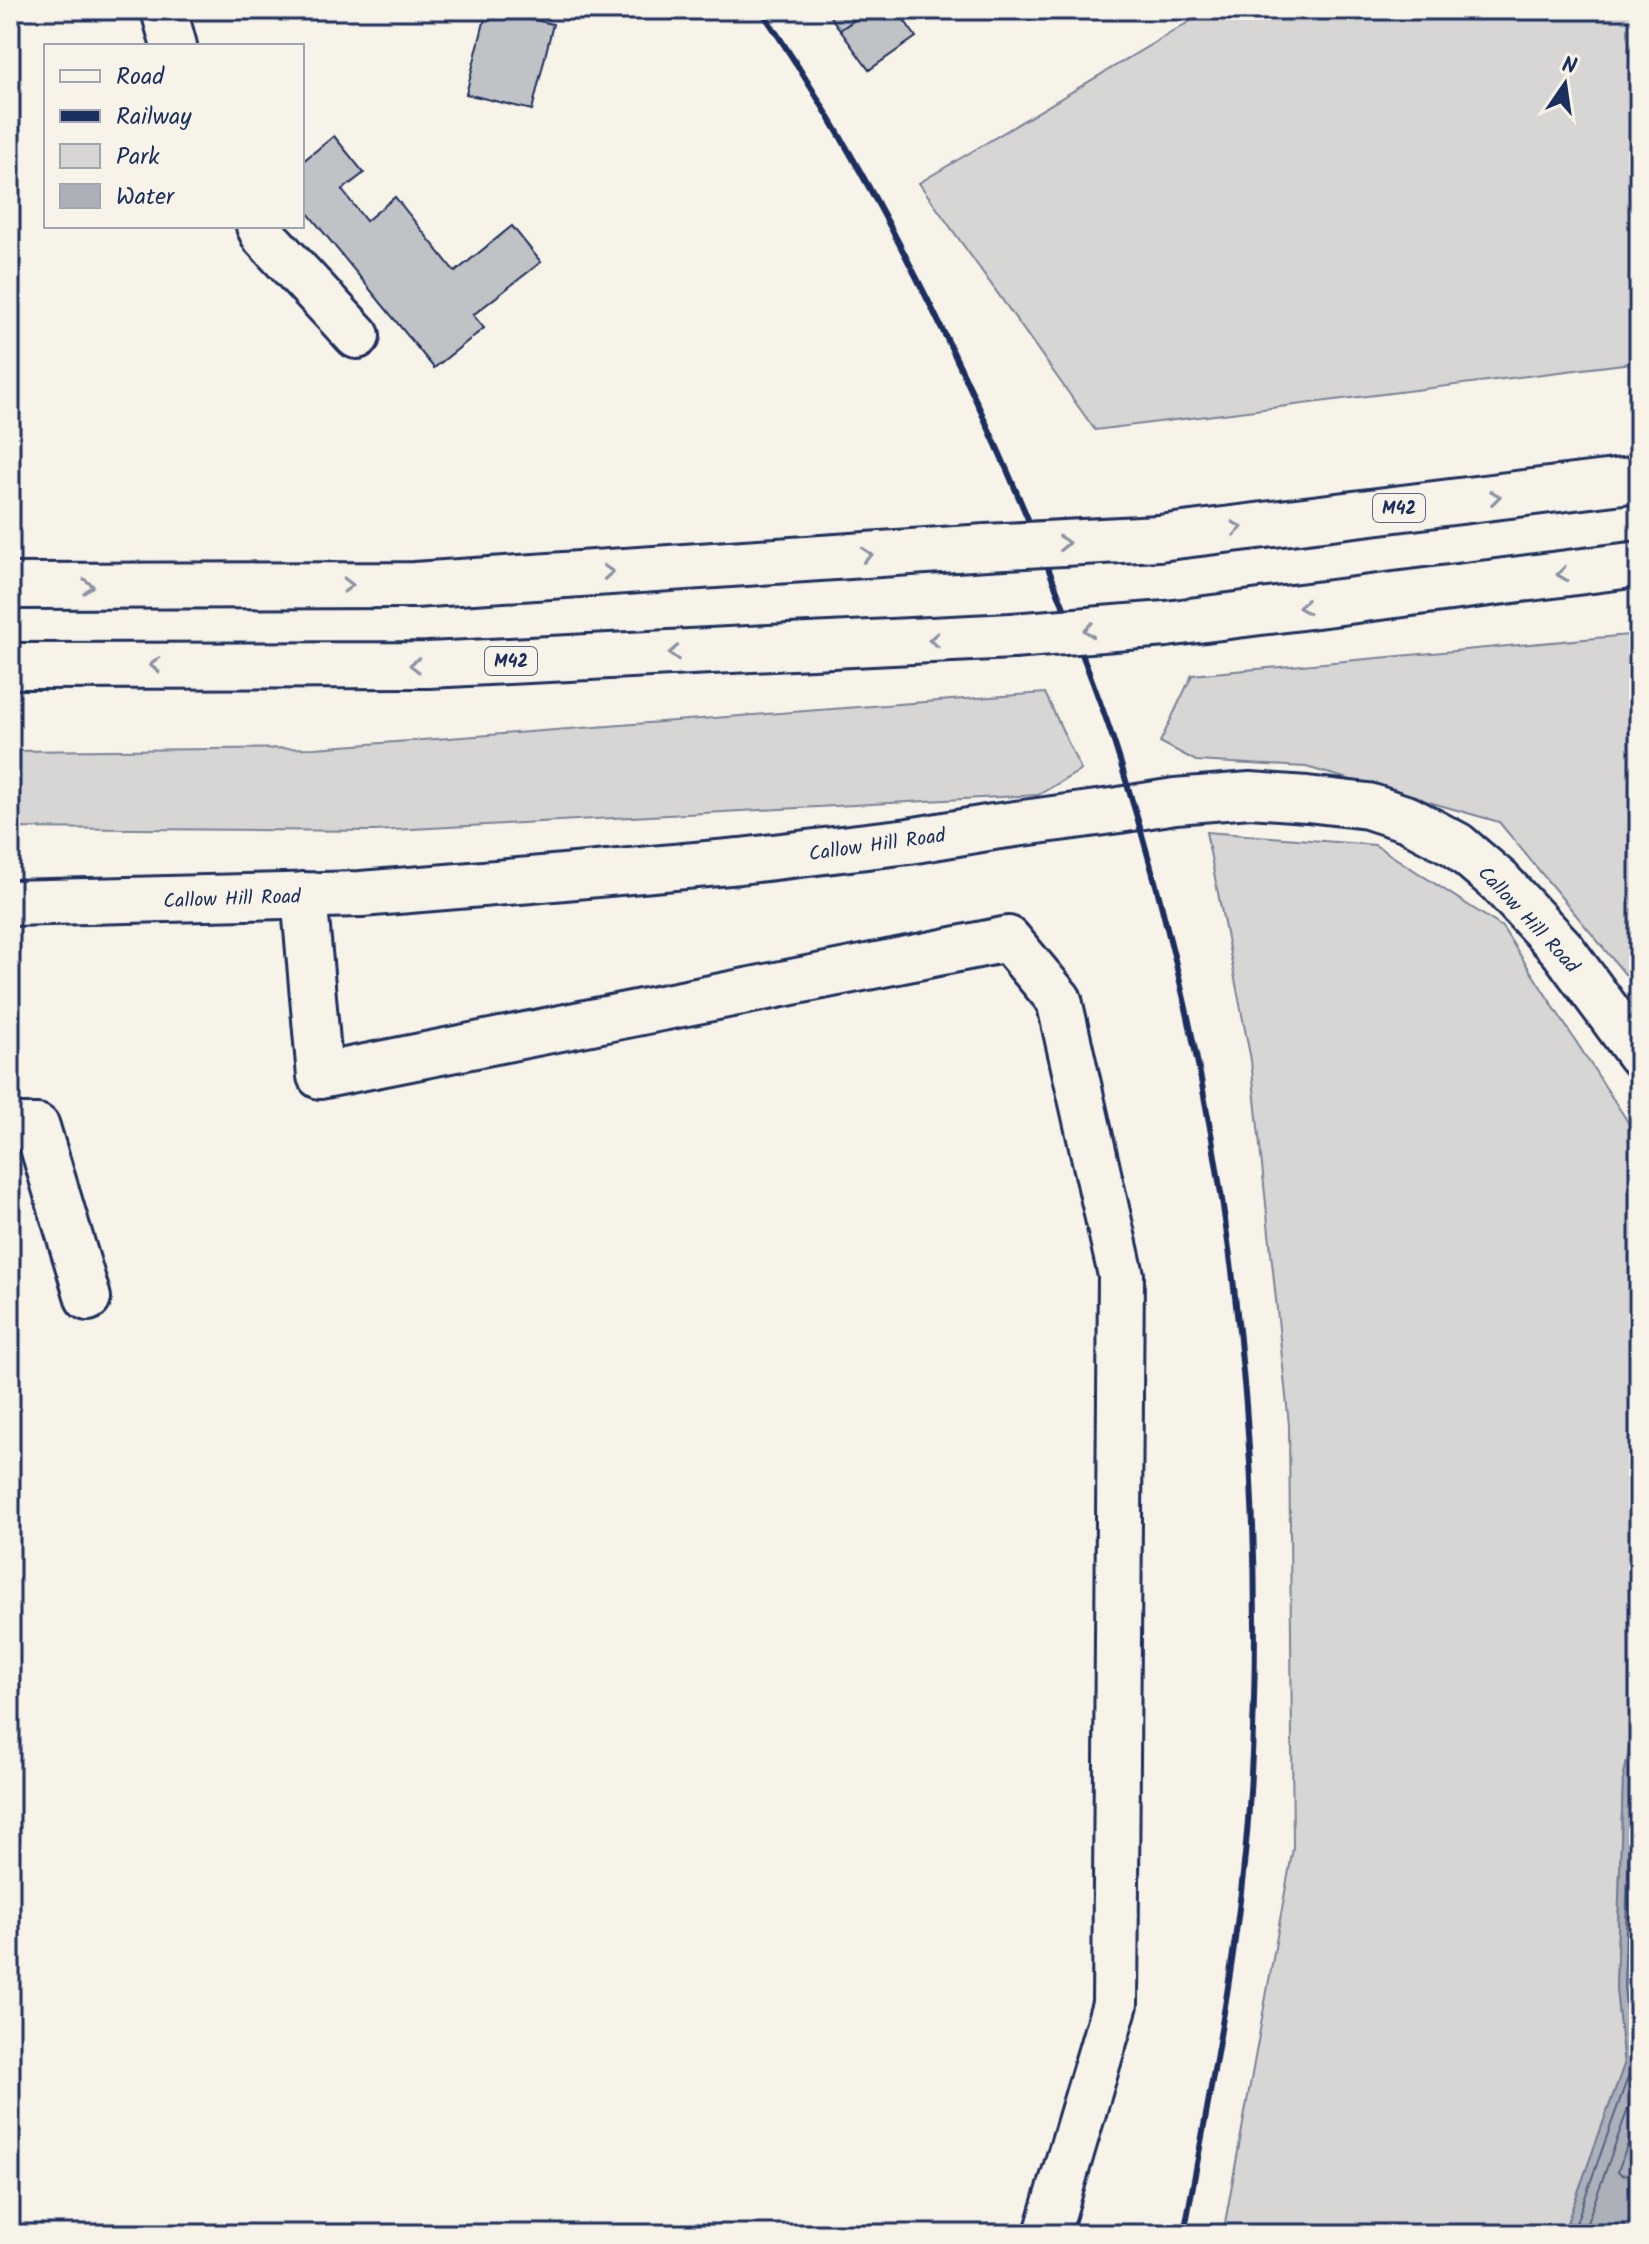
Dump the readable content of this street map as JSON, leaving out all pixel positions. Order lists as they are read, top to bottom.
{
  "streets": {
    "main road": ["M42", "Callow Hill Road"]
  },
  "legend": [
    "Road",
    "Railway",
    "Park",
    "Water"
  ],
  "north": "top"
}
